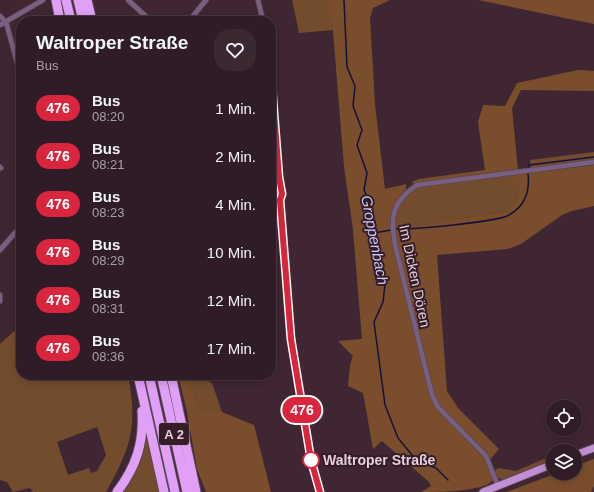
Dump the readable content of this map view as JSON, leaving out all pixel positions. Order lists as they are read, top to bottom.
{
  "streets": {
    "highway": ["A 2"],
    "street": ["Im Dicken Dören"]
  },
  "water": ["Groppenbach"],
  "places": ["Waltroper Straße"],
  "lines": ["bus line 476"],
  "page": {
    "on_map": "476",
    "heading": ["Waltroper Straße", "Bus"],
    "list": [
      {
        "mark": "476",
        "name": "Bus",
        "note": "08:20",
        "value": "1 Min."
      },
      {
        "mark": "476",
        "name": "Bus",
        "note": "08:21",
        "value": "2 Min."
      },
      {
        "mark": "476",
        "name": "Bus",
        "note": "08:23",
        "value": "4 Min."
      },
      {
        "mark": "476",
        "name": "Bus",
        "note": "08:29",
        "value": "10 Min."
      },
      {
        "mark": "476",
        "name": "Bus",
        "note": "08:31",
        "value": "12 Min."
      },
      {
        "mark": "476",
        "name": "Bus",
        "note": "08:36",
        "value": "17 Min."
      }
    ]
  }
}
